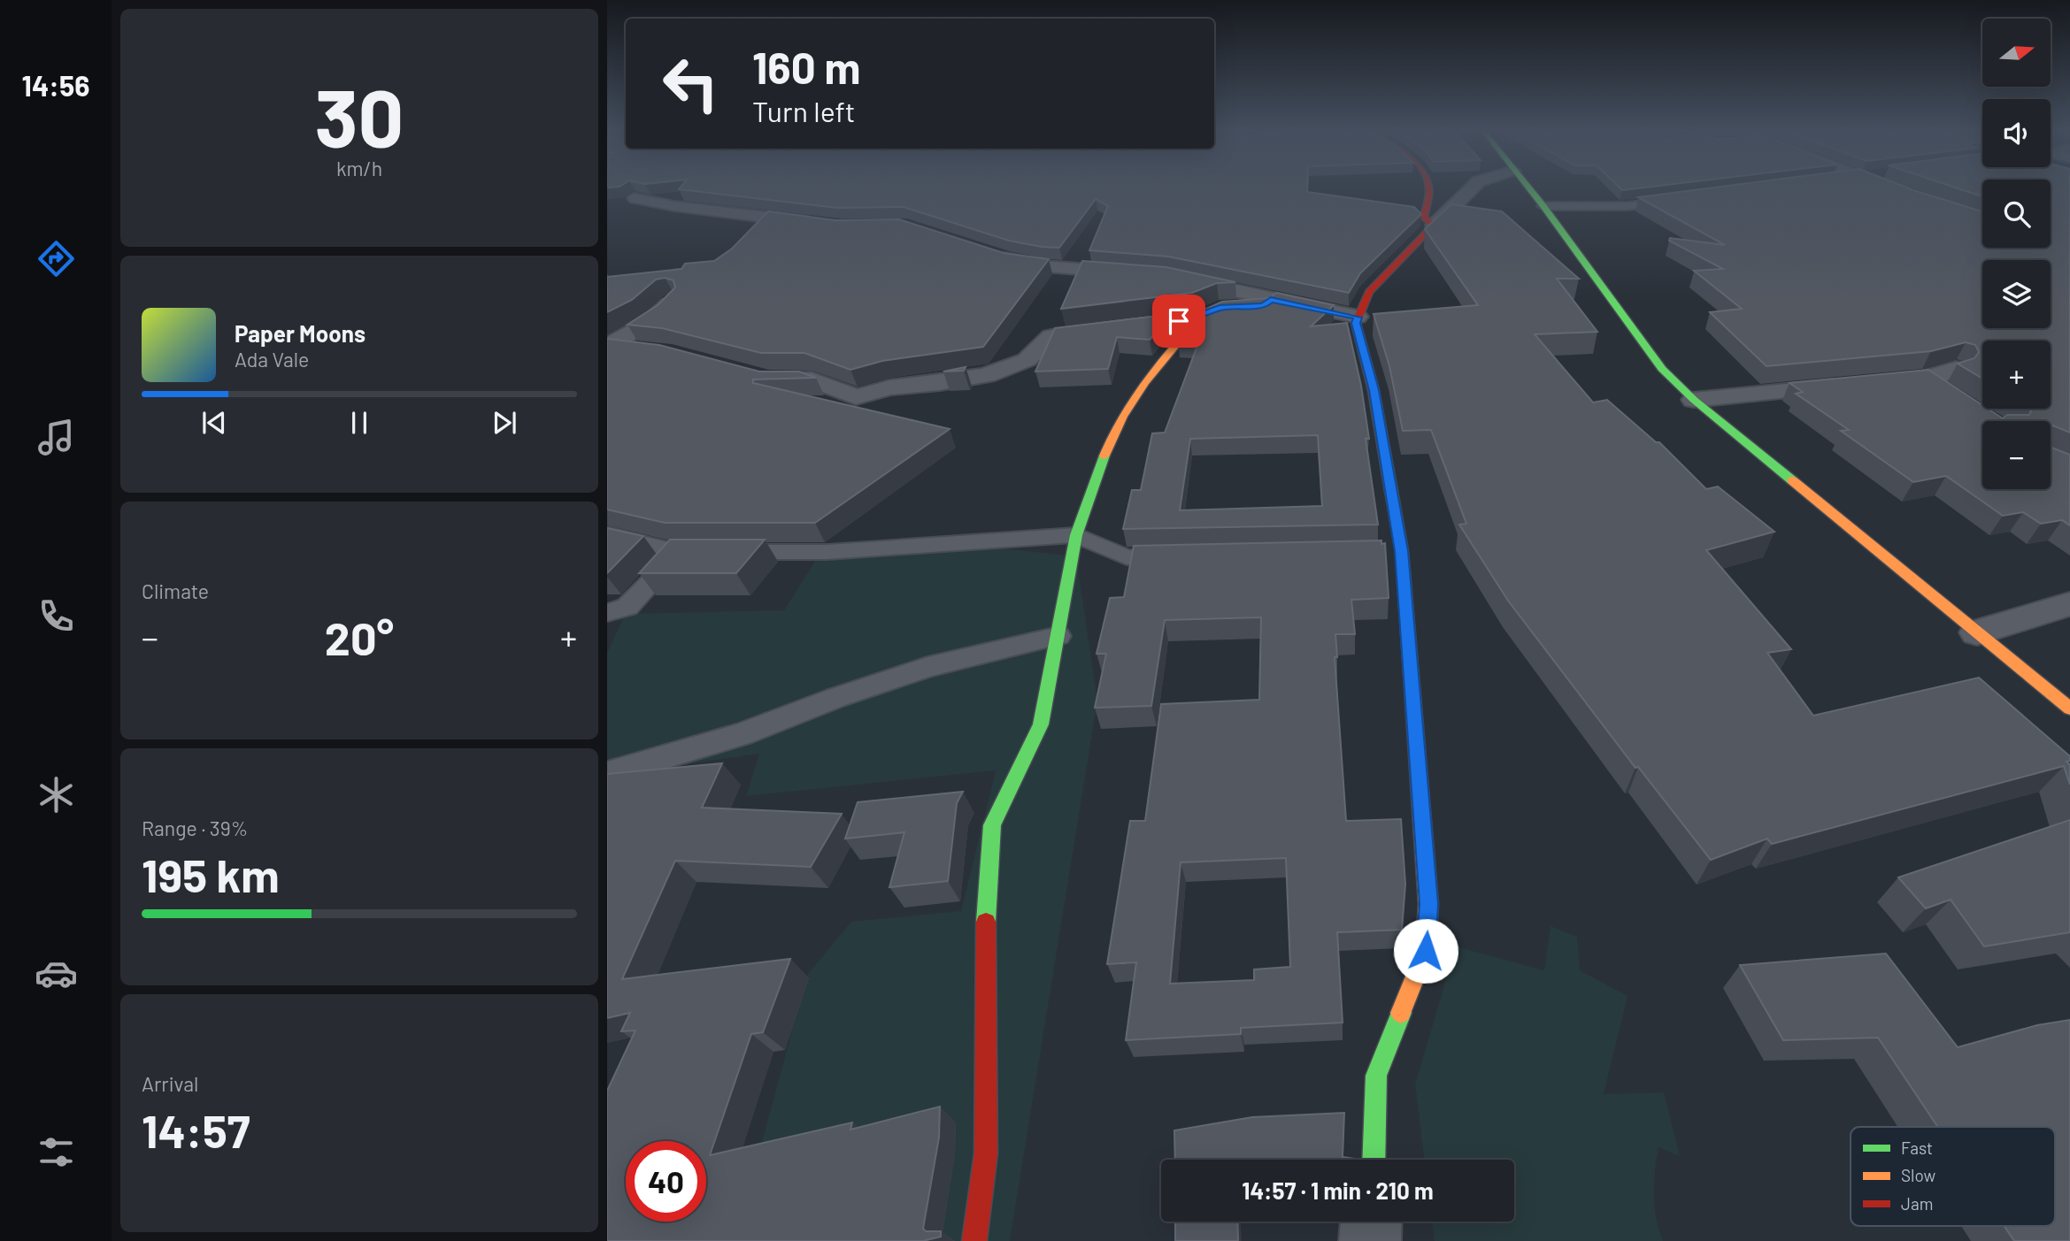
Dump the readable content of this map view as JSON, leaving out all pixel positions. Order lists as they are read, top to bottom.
{
  "legend": ["Fast", "Slow", "Jam"],
  "north": "right",
  "page": {
    "tabs": "14:56",
    "tile": [
      ["30", "km/h"],
      "Climate",
      ["Range · 39%", "195 km"],
      ["Arrival", "14:57"]
    ],
    "map_buttons": ["+", "−"],
    "turn": ["160 m", "Turn left"],
    "song": ["Paper Moons", "Ada Vale"],
    "heat": ["−", "20°", "+"],
    "limit": "40",
    "trip": "14:57 · 1 min · 210 m"
  }
}
